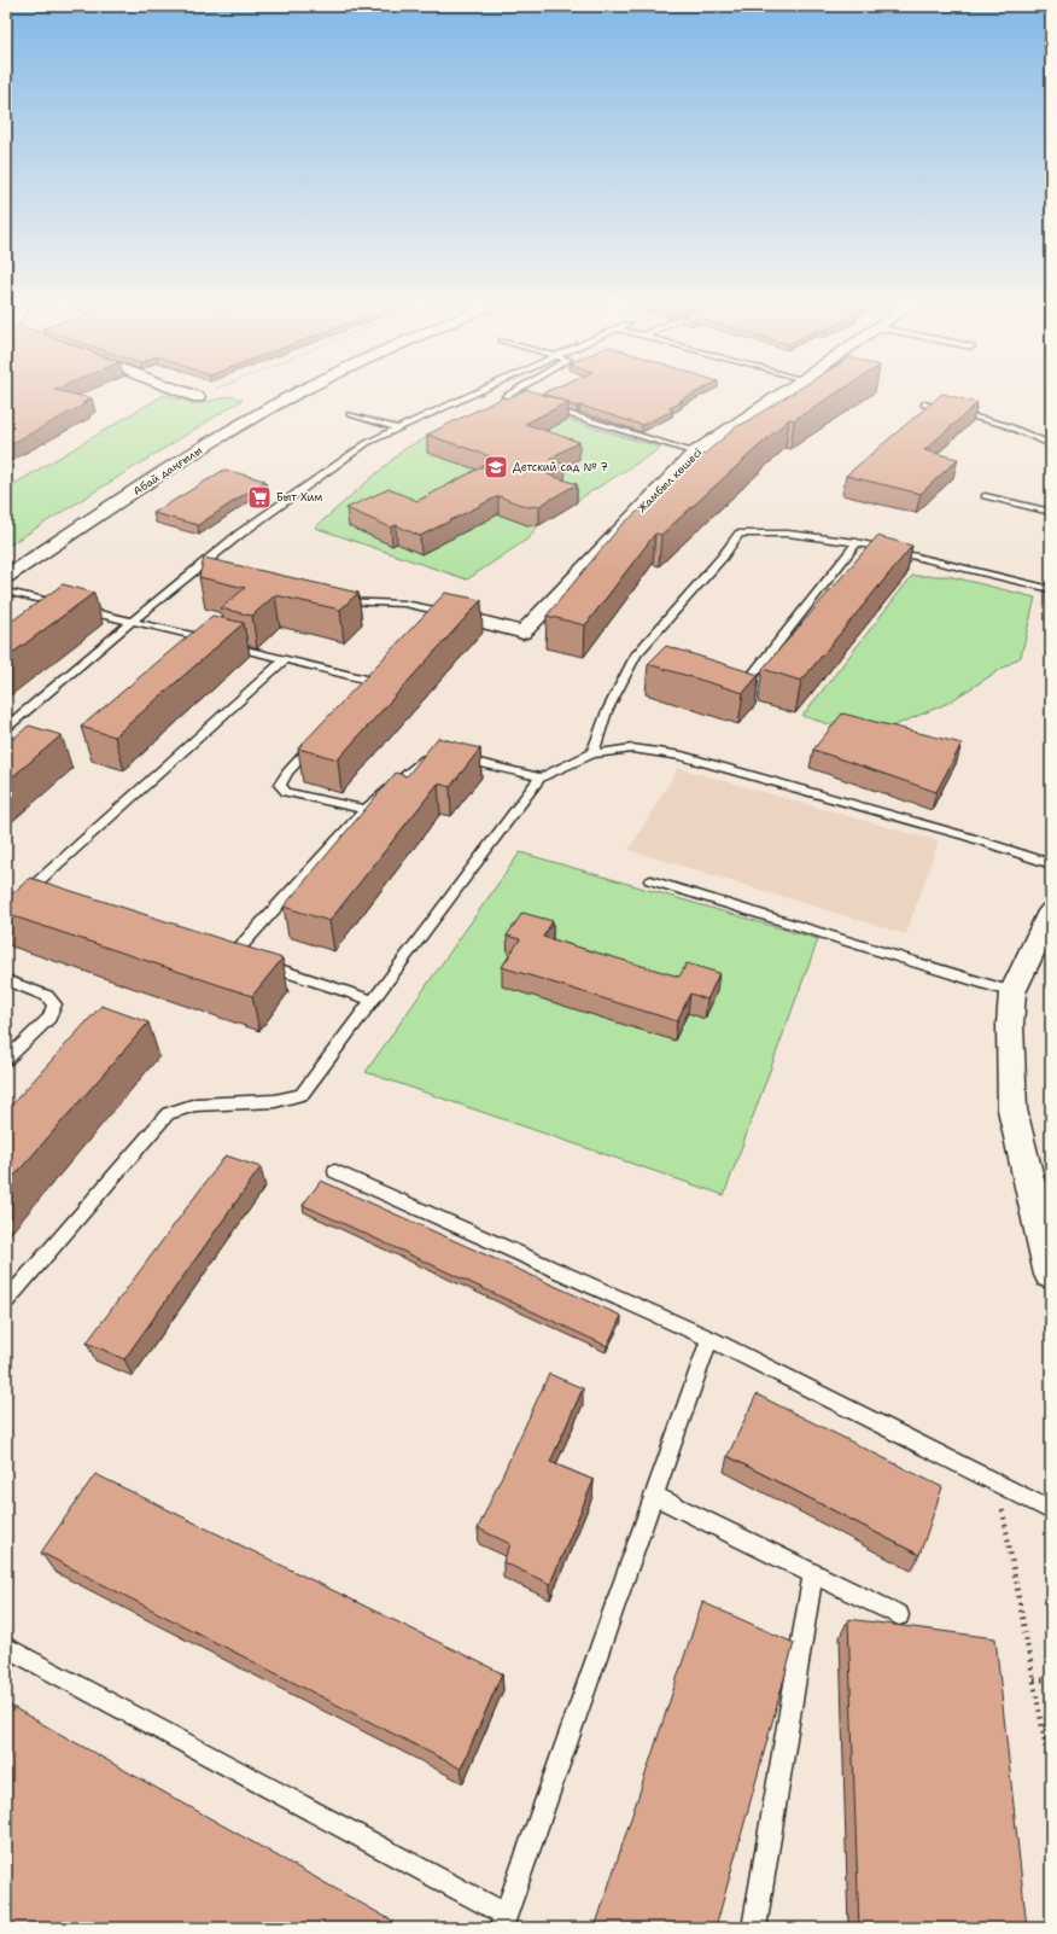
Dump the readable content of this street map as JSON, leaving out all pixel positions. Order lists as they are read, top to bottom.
{
  "streets": {
    "main road": ["Абай даңғылы", "Жамбыл көшесі"]
  },
  "places": {
    "school or university": ["Детский сад № 7"],
    "supermarket": ["Быт Хим"]
  }
}
